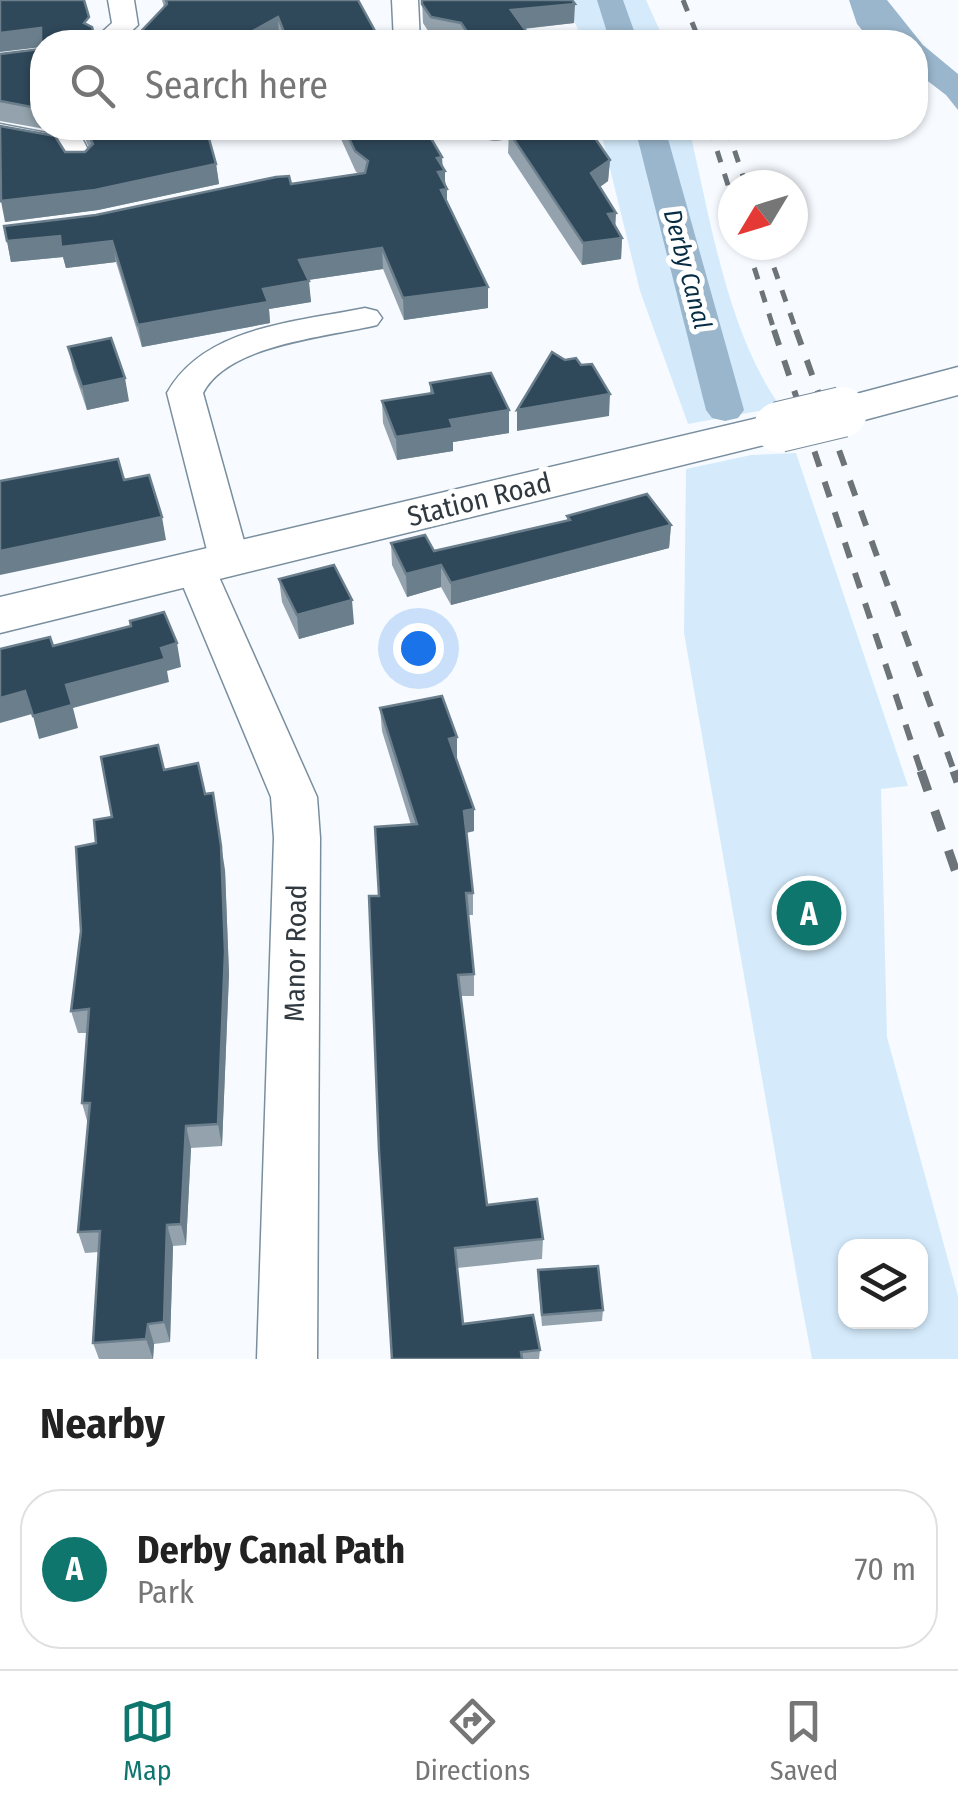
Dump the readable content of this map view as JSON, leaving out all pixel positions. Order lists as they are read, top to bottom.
{
  "streets": {
    "main road": ["Station Road"],
    "street": ["Manor Road"]
  },
  "crossings": [
    ["Station Road", "Manor Road"]
  ],
  "water": ["Derby Canal"],
  "north": "bottom left",
  "page": {
    "search": "Search here",
    "pins": "A",
    "heading": "Nearby",
    "list": [
      {
        "mark": "A",
        "name": "Derby Canal Path",
        "note": "Park",
        "value": "70 m"
      }
    ],
    "nav": ["Map", "Directions", "Saved"]
  }
}
